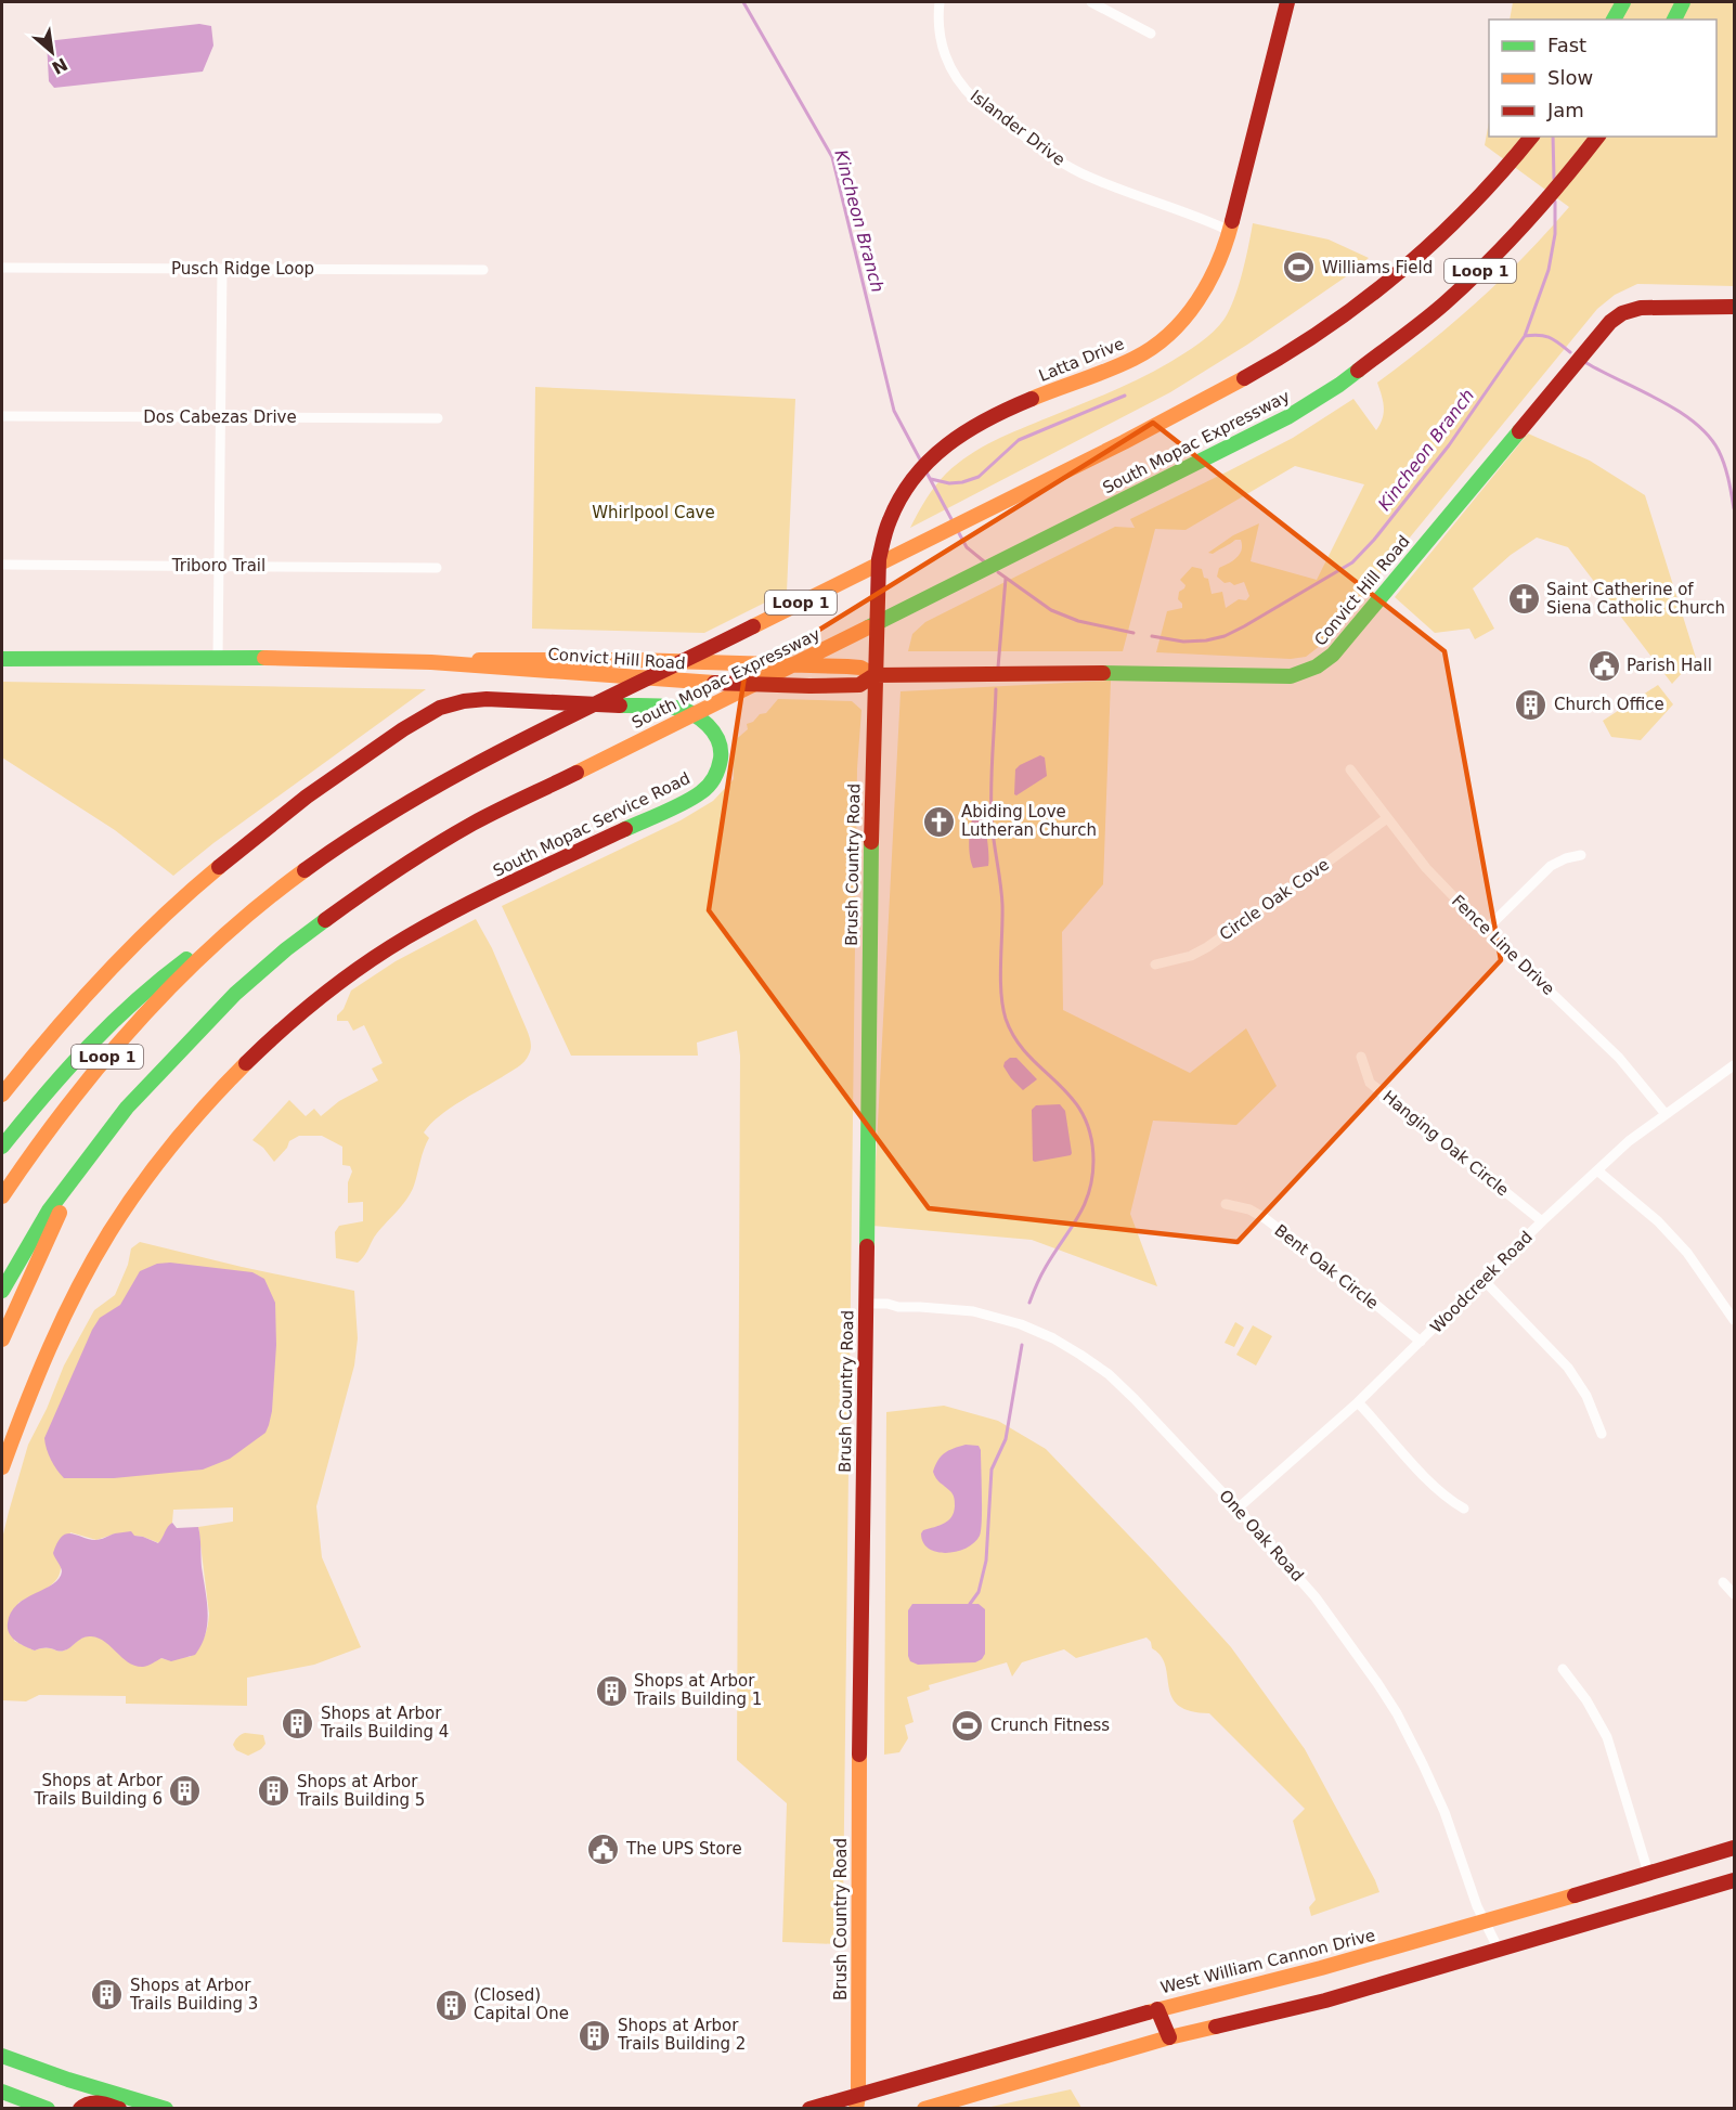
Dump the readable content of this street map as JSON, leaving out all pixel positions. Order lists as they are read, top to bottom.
{
  "streets": {
    "main road": [
      "Loop 1",
      "Latta Drive",
      "South Mopac Expressway",
      "Convict Hill Road",
      "South Mopac Service Road",
      "Brush Country Road",
      "West William Cannon Drive"
    ],
    "street": [
      "Islander Drive",
      "Pusch Ridge Loop",
      "Dos Cabezas Drive",
      "Triboro Trail",
      "Circle Oak Cove",
      "Fence Line Drive",
      "Hanging Oak Circle",
      "Bent Oak Circle",
      "Woodcreek Road",
      "One Oak Road"
    ]
  },
  "crossings": [
    ["Islander Drive", "Latta Drive"],
    ["Latta Drive", "Convict Hill Road"],
    ["Latta Drive", "Brush Country Road"],
    ["Convict Hill Road", "Brush Country Road"],
    ["Brush Country Road", "One Oak Road"],
    ["Brush Country Road", "West William Cannon Drive"],
    ["Circle Oak Cove", "Fence Line Drive"],
    ["Fence Line Drive", "Woodcreek Road"],
    ["Hanging Oak Circle", "Woodcreek Road"],
    ["Bent Oak Circle", "Woodcreek Road"],
    ["Woodcreek Road", "One Oak Road"],
    ["One Oak Road", "West William Cannon Drive"]
  ],
  "water": ["Kincheon Branch"],
  "parks": ["Whirlpool Cave"],
  "places": {
    "sports": ["Williams Field", "Crunch Fitness"],
    "church": ["Saint Catherine of Siena Catholic Church", "Abiding Love Lutheran Church"],
    "public building": ["Parish Hall", "The UPS Store"],
    "building": [
      "Church Office",
      "Shops at Arbor Trails Building 1",
      "Shops at Arbor Trails Building 4",
      "Shops at Arbor Trails Building 6",
      "Shops at Arbor Trails Building 5",
      "Shops at Arbor Trails Building 3",
      "(Closed) Capital One",
      "Shops at Arbor Trails Building 2"
    ]
  },
  "legend": ["Fast", "Slow", "Jam"],
  "north": "bottom right"
}
